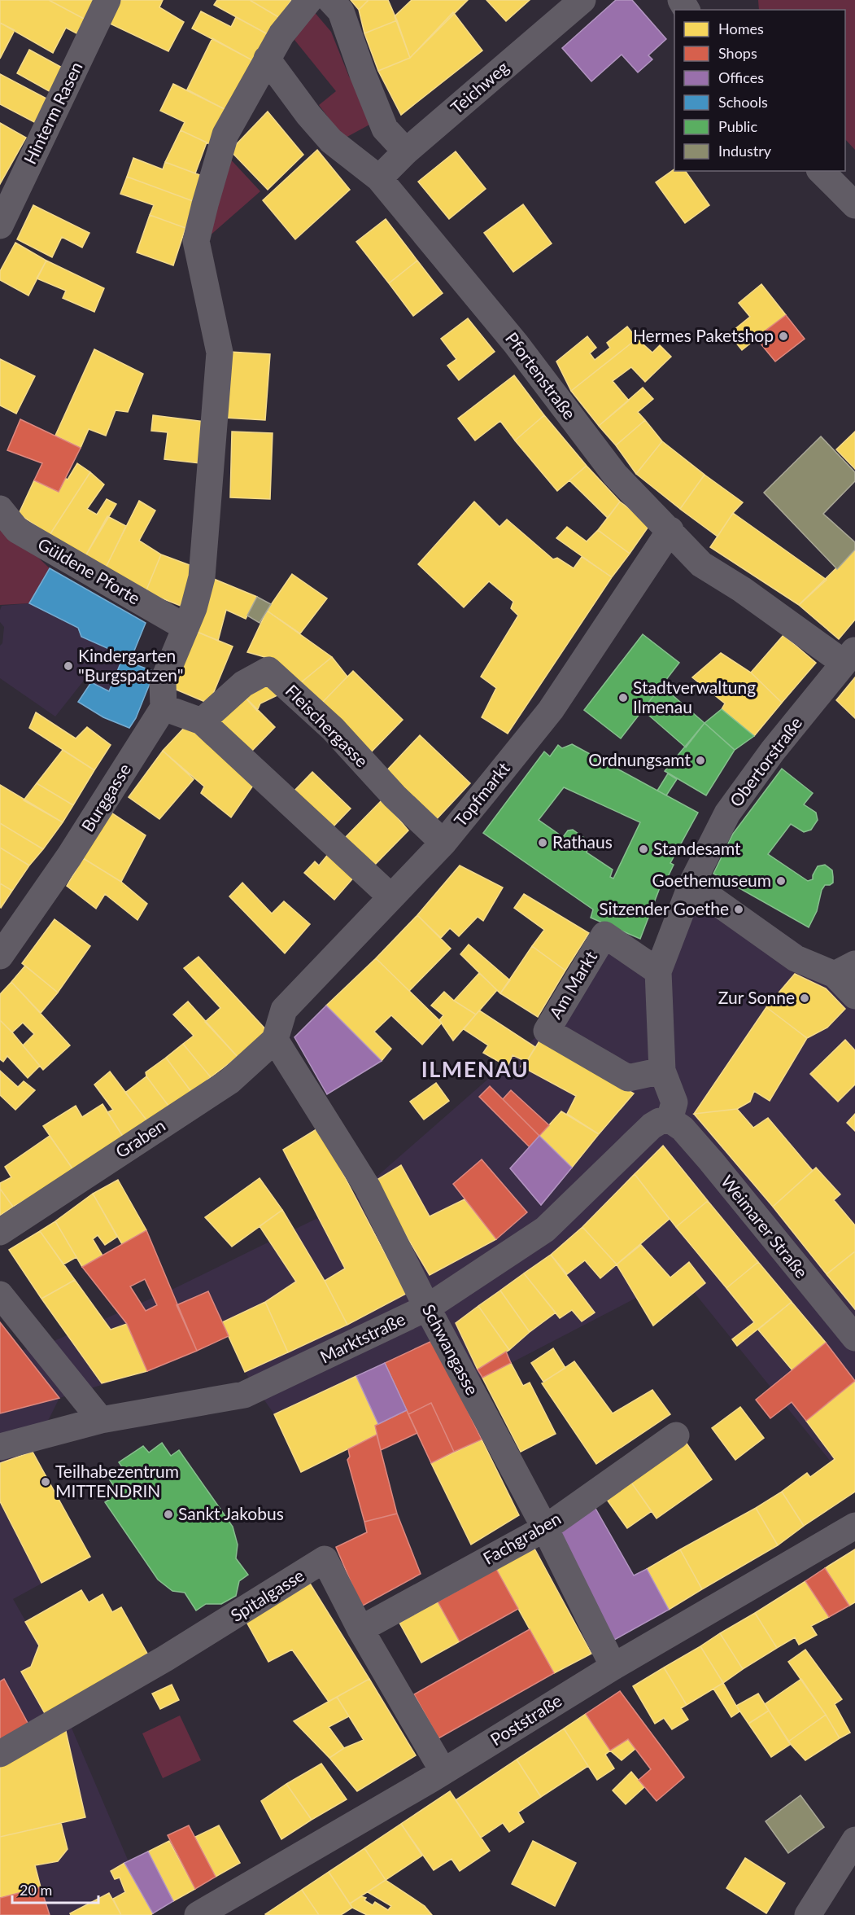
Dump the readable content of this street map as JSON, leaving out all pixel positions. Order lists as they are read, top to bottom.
{
  "streets": {
    "street": [
      "Teichweg",
      "Hinterm Rasen",
      "Pfortenstraße",
      "Güldene Pforte",
      "Fleischergasse",
      "Obertorstraße",
      "Topfmarkt",
      "Burggasse",
      "Am Markt",
      "Graben",
      "Weimarer Straße",
      "Marktstraße",
      "Schwangasse",
      "Fachgraben",
      "Spitalgasse",
      "Poststraße"
    ]
  },
  "crossings": [
    ["Teichweg", "Pfortenstraße"],
    ["Pfortenstraße", "Obertorstraße"],
    ["Pfortenstraße", "Topfmarkt"],
    ["Fleischergasse", "Topfmarkt"],
    ["Topfmarkt", "Graben"],
    ["Topfmarkt", "Schwangasse"],
    ["Graben", "Schwangasse"],
    ["Weimarer Straße", "Marktstraße"],
    ["Marktstraße", "Schwangasse"],
    ["Schwangasse", "Fachgraben"],
    ["Schwangasse", "Poststraße"],
    ["Fachgraben", "Spitalgasse"],
    ["Spitalgasse", "Poststraße"]
  ],
  "districts": ["ILMENAU"],
  "places": [
    "Hermes Paketshop",
    "Kindergarten \"Burgspatzen\"",
    "Stadtverwaltung Ilmenau",
    "Ordnungsamt",
    "Rathaus",
    "Standesamt",
    "Goethemuseum",
    "Sitzender Goethe",
    "Zur Sonne",
    "Teilhabezentrum MITTENDRIN",
    "Sankt Jakobus"
  ],
  "legend": [
    "Homes",
    "Shops",
    "Offices",
    "Schools",
    "Public",
    "Industry"
  ],
  "scale_bar": "20 m"
}
